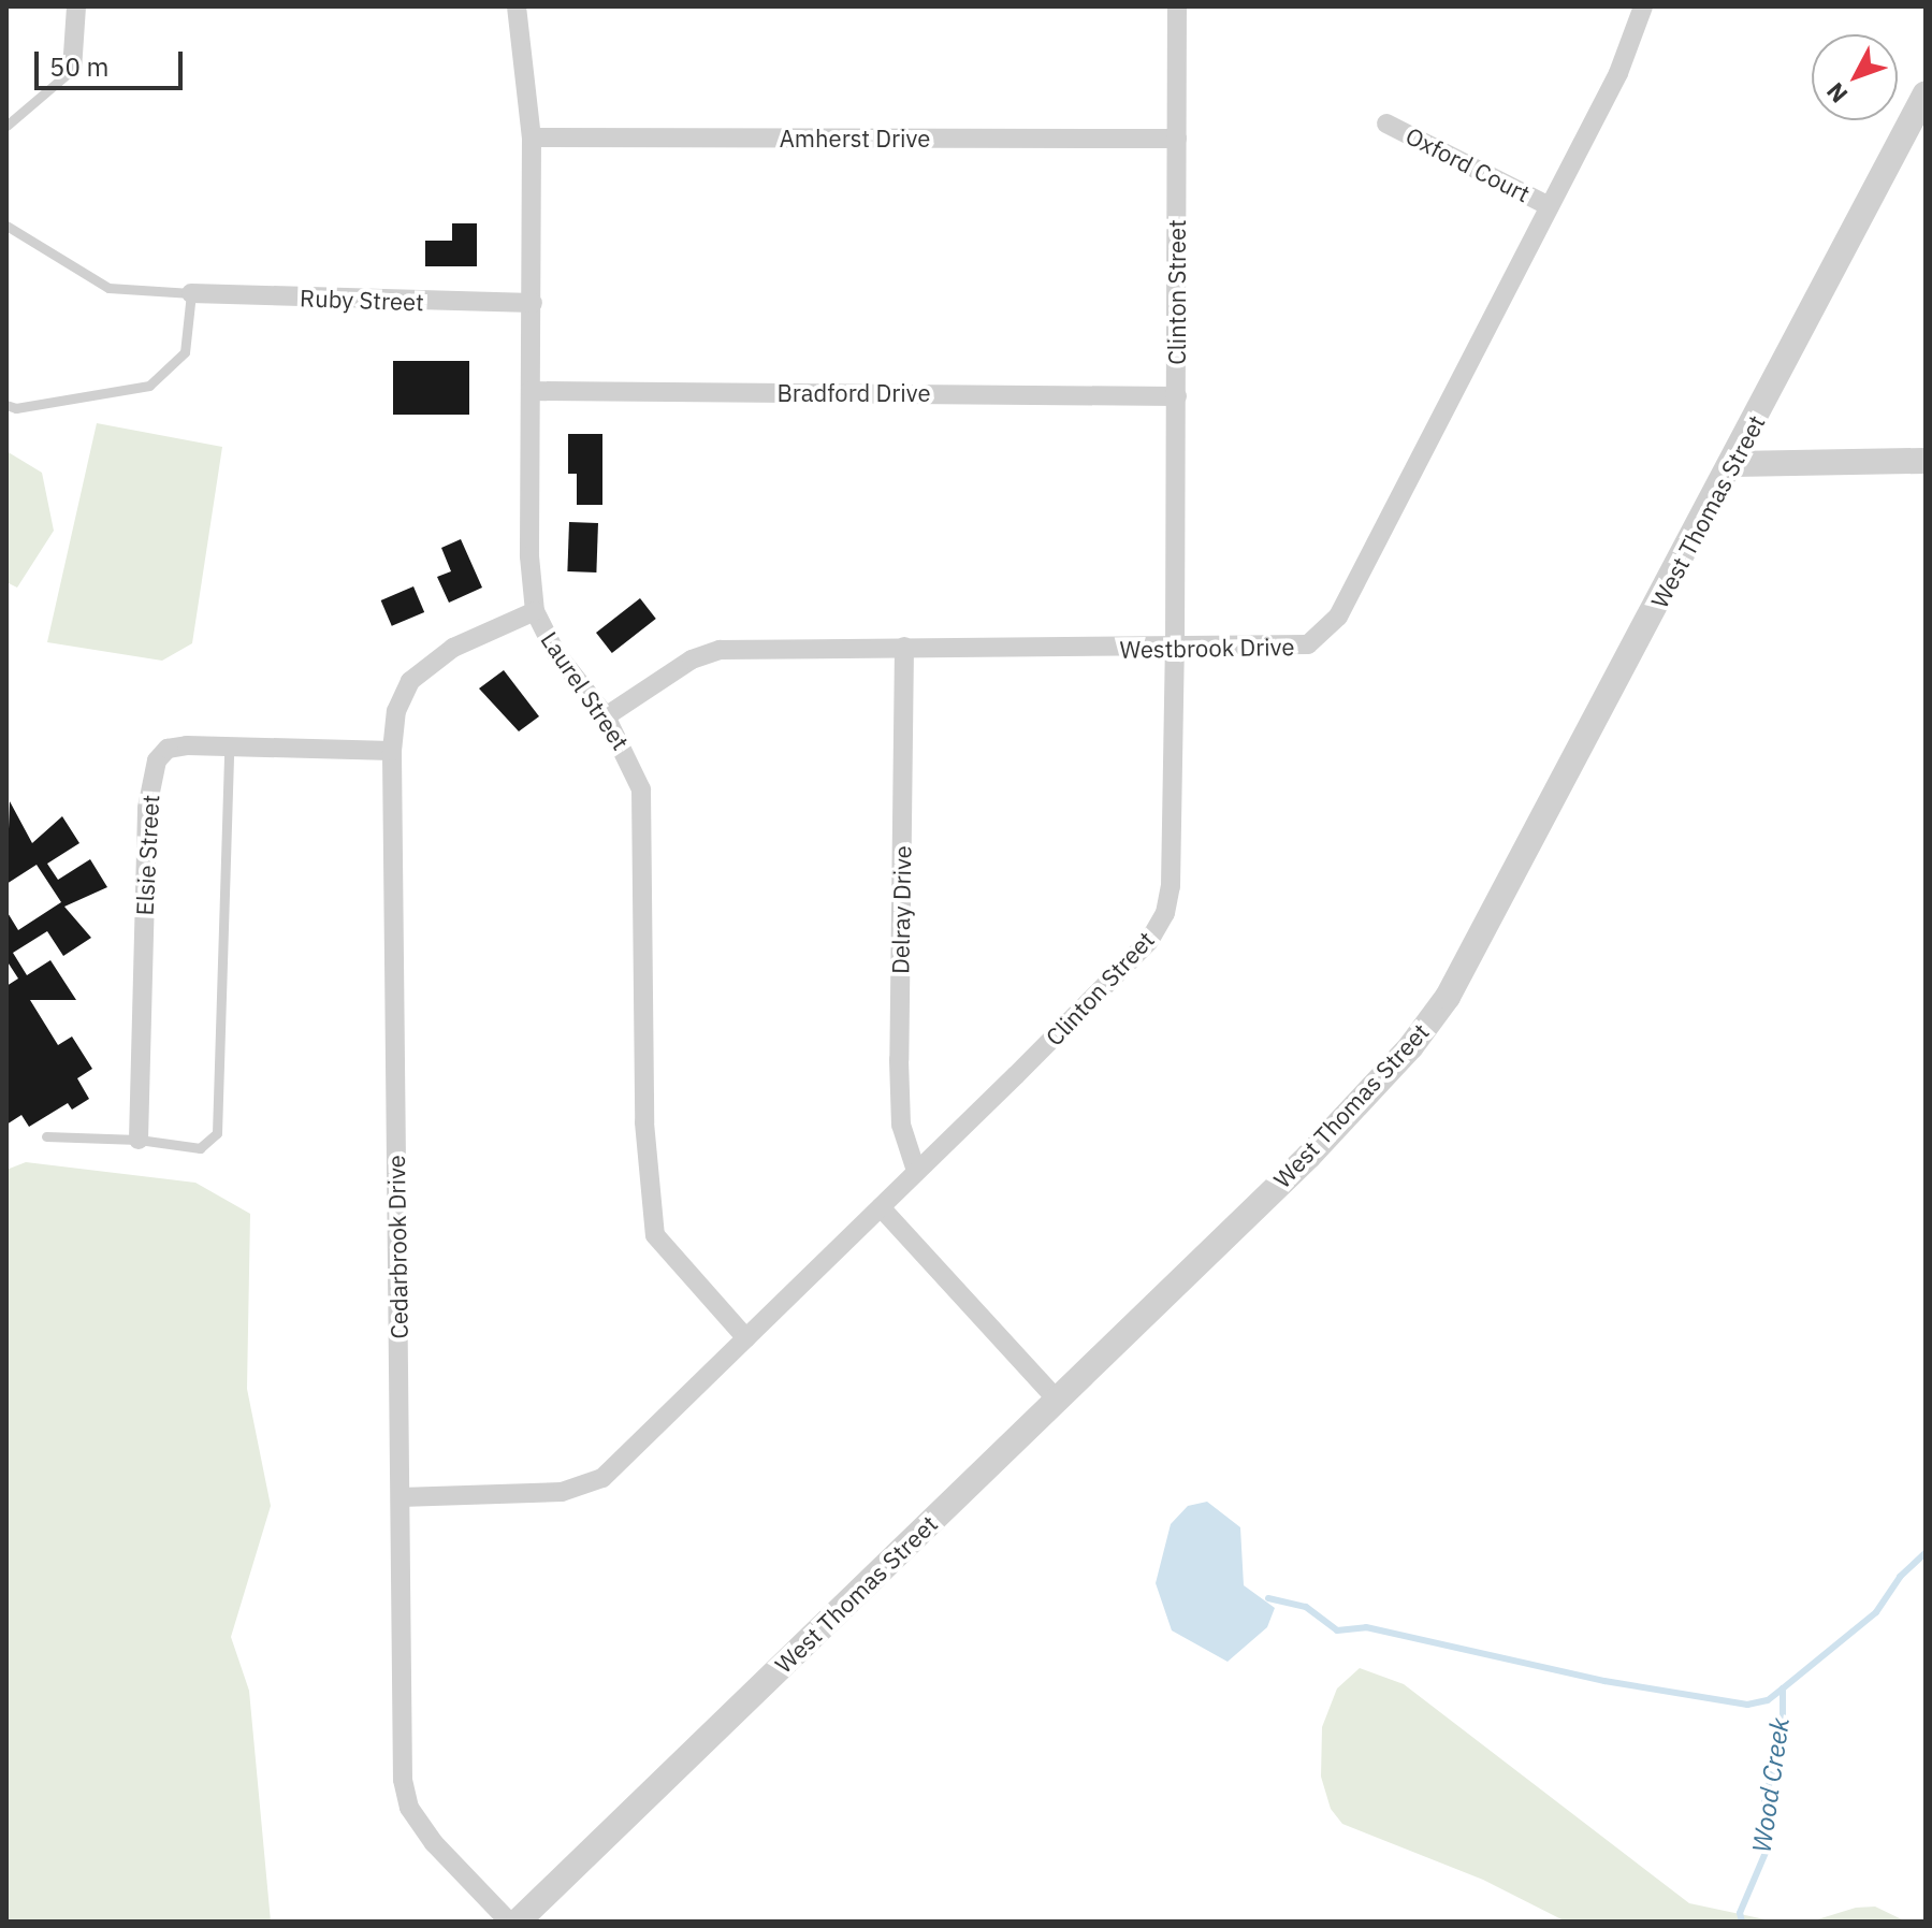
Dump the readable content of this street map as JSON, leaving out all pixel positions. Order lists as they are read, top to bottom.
{
  "streets": {
    "street": [
      "Amherst Drive",
      "Oxford Court",
      "Clinton Street",
      "Ruby Street",
      "Bradford Drive",
      "West Thomas Street",
      "Westbrook Drive",
      "Laurel Street",
      "Elsie Street",
      "Delray Drive",
      "Cedarbrook Drive"
    ]
  },
  "crossings": [
    ["Amherst Drive", "Clinton Street"],
    ["Amherst Drive", "Laurel Street"],
    ["Oxford Court", "Westbrook Drive"],
    ["Clinton Street", "Bradford Drive"],
    ["Clinton Street", "Westbrook Drive"],
    ["Clinton Street", "Laurel Street"],
    ["Clinton Street", "Delray Drive"],
    ["Clinton Street", "Cedarbrook Drive"],
    ["Ruby Street", "Laurel Street"],
    ["Bradford Drive", "Laurel Street"],
    ["Westbrook Drive", "Laurel Street"],
    ["Westbrook Drive", "Delray Drive"],
    ["Laurel Street", "Cedarbrook Drive"],
    ["Elsie Street", "Cedarbrook Drive"]
  ],
  "water": ["Wood Creek"],
  "scale_bar": "50 m",
  "north": "bottom left"
}
